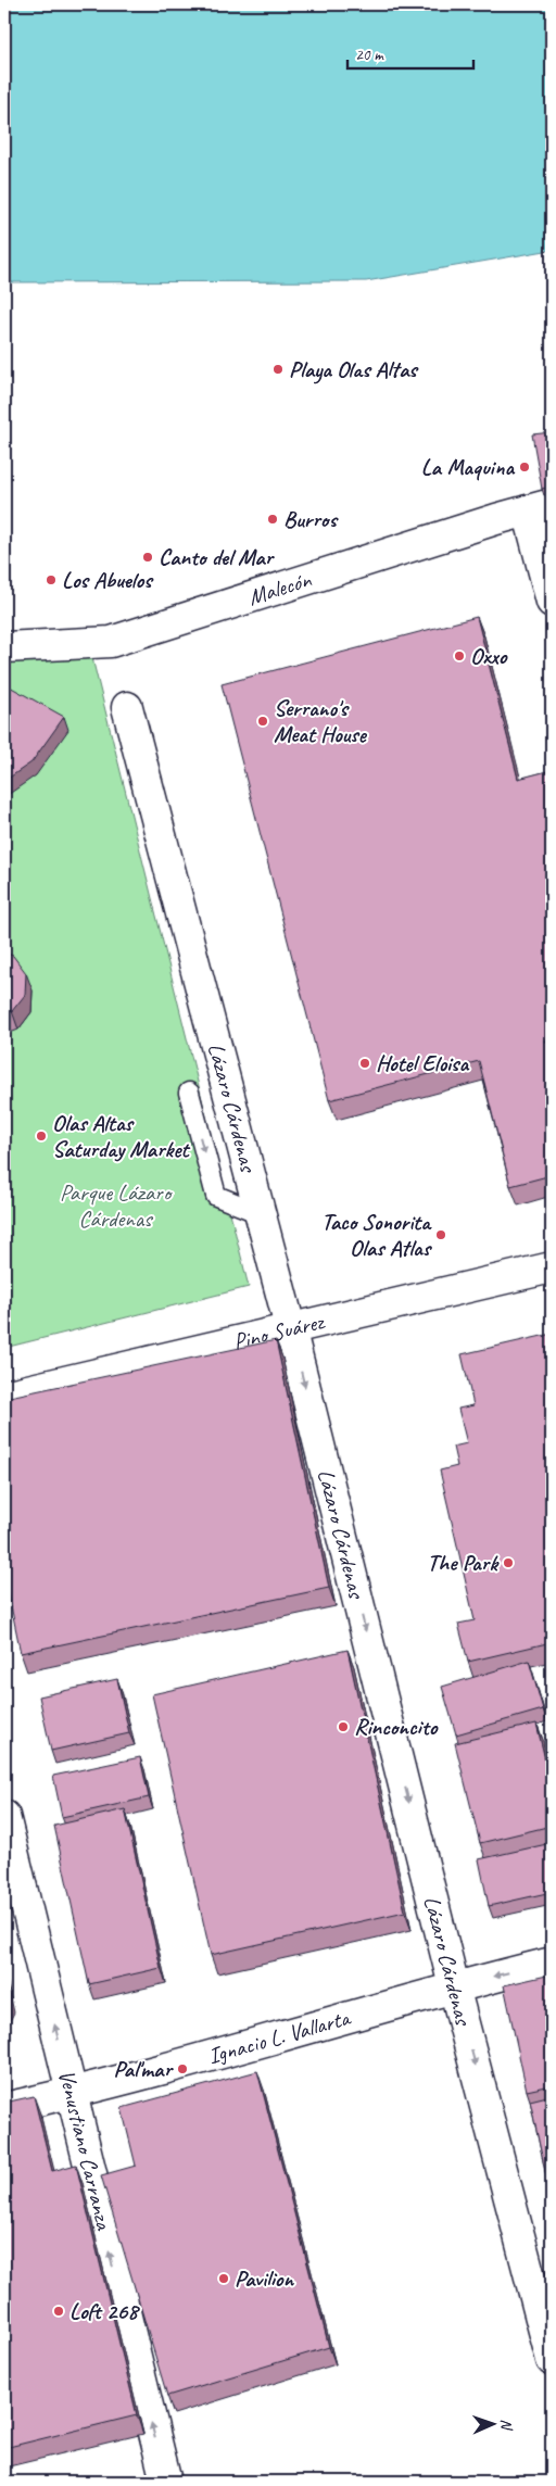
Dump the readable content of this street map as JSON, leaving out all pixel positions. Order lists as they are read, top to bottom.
{
  "streets": {
    "street": [
      "Malecón",
      "Lázaro Cárdenas",
      "Pino Suárez",
      "Ignacio L. Vallarta",
      "Venustiano Carranza"
    ]
  },
  "crossings": [
    ["Lázaro Cárdenas", "Pino Suárez"],
    ["Lázaro Cárdenas", "Ignacio L. Vallarta"],
    ["Ignacio L. Vallarta", "Venustiano Carranza"]
  ],
  "one_way": ["Lázaro Cárdenas", "Venustiano Carranza"],
  "parks": ["Parque Lázaro Cárdenas"],
  "places": [
    "Playa Olas Altas",
    "La Maquina",
    "Burros",
    "Canto del Mar",
    "Los Abuelos",
    "Oxxo",
    "Serrano's Meat House",
    "Hotel Eloisa",
    "Olas Altas Saturday Market",
    "Taco Sonorita Olas Atlas",
    "The Park",
    "Rinconcito",
    "Pal'mar",
    "Pavilion",
    "Loft 268"
  ],
  "scale_bar": "20 m",
  "north": "right"
}
